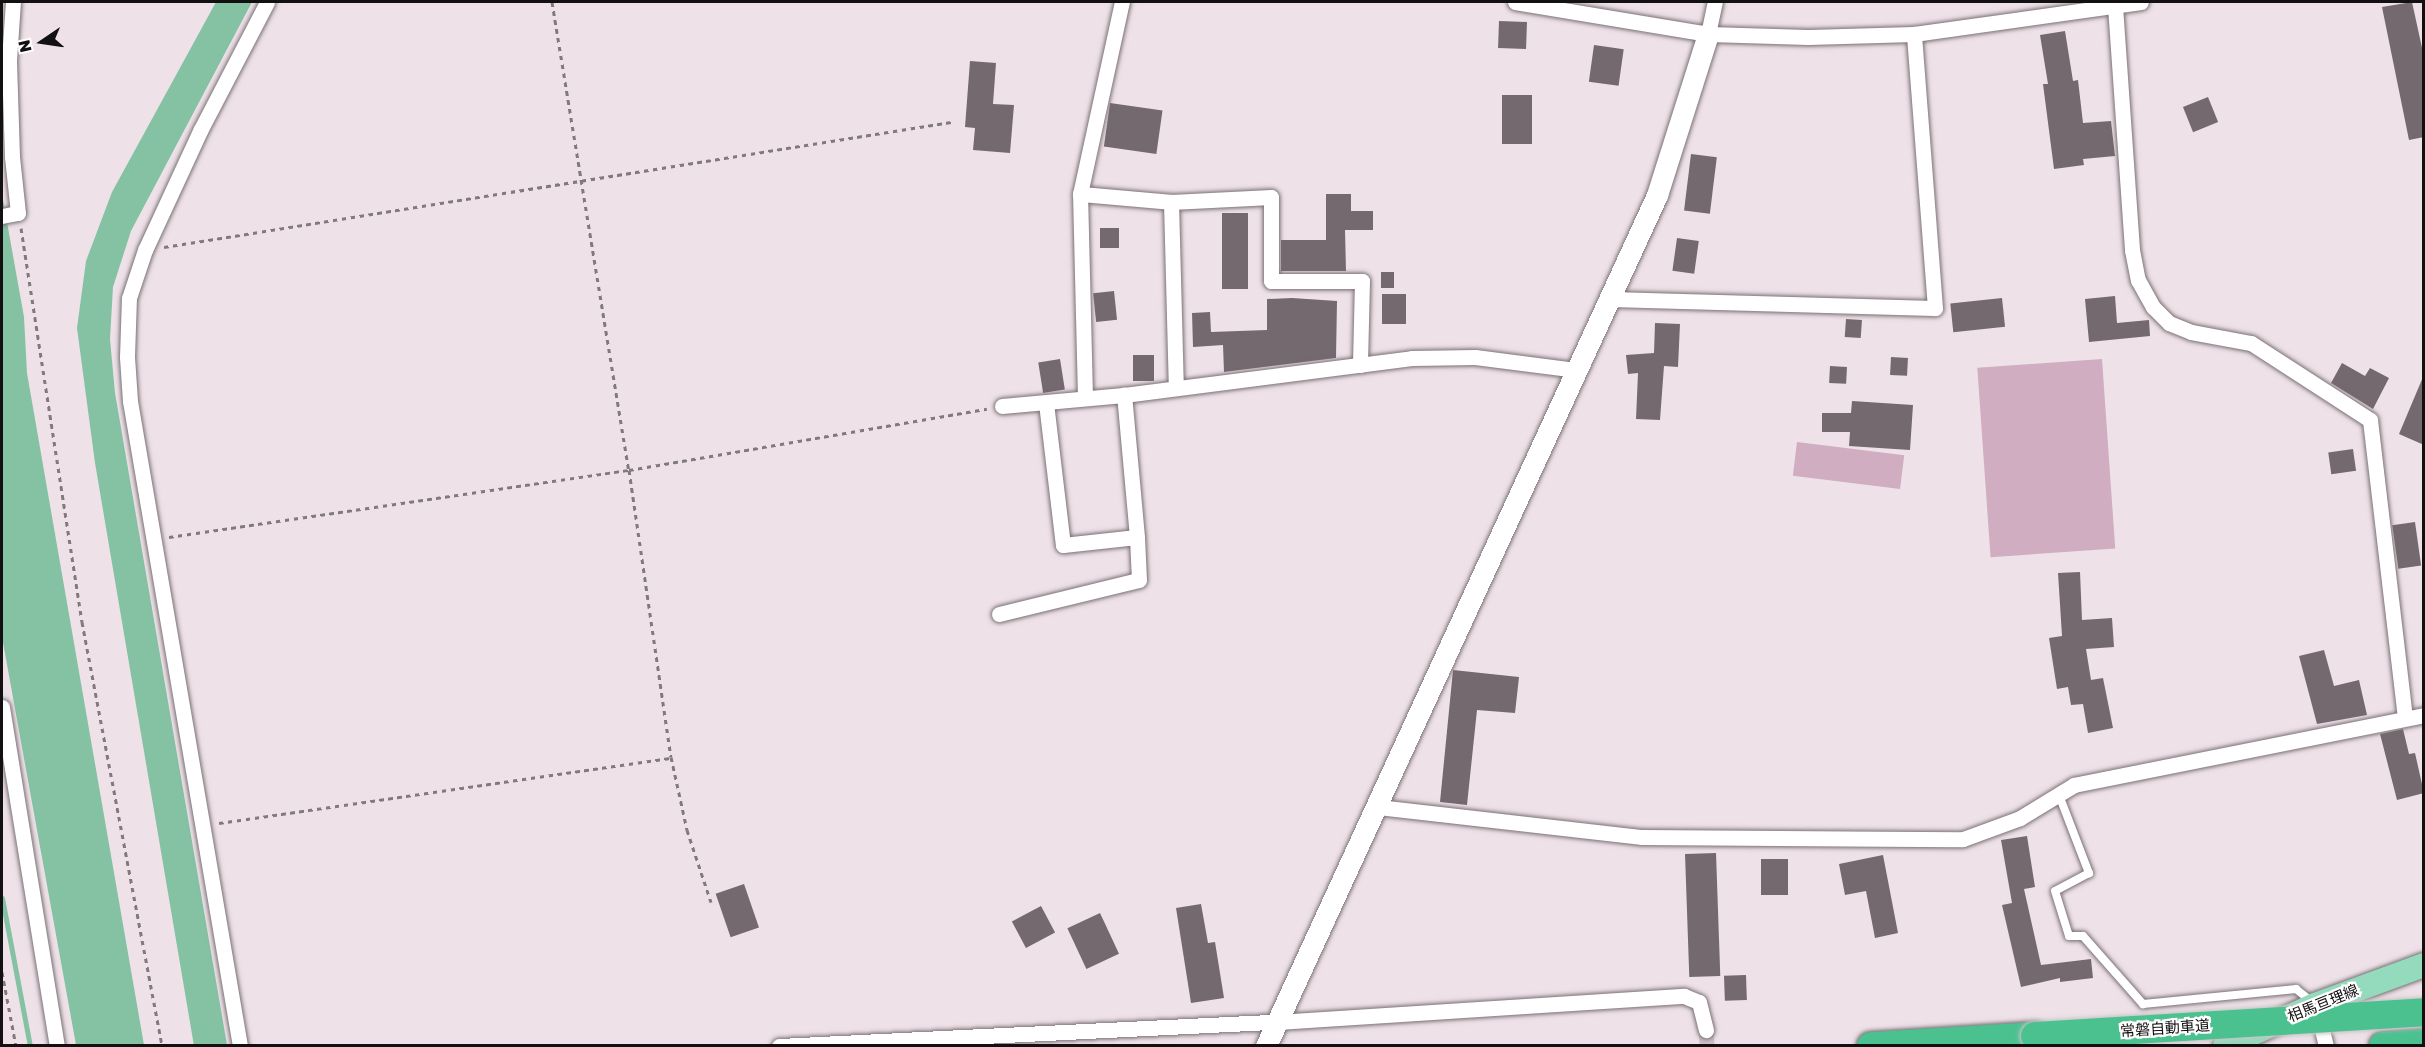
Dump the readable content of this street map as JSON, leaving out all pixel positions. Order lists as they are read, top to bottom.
{
  "streets": {
    "highway": ["常磐自動車道"],
    "main road": ["相馬亘理線"]
  },
  "north": "left"
}
